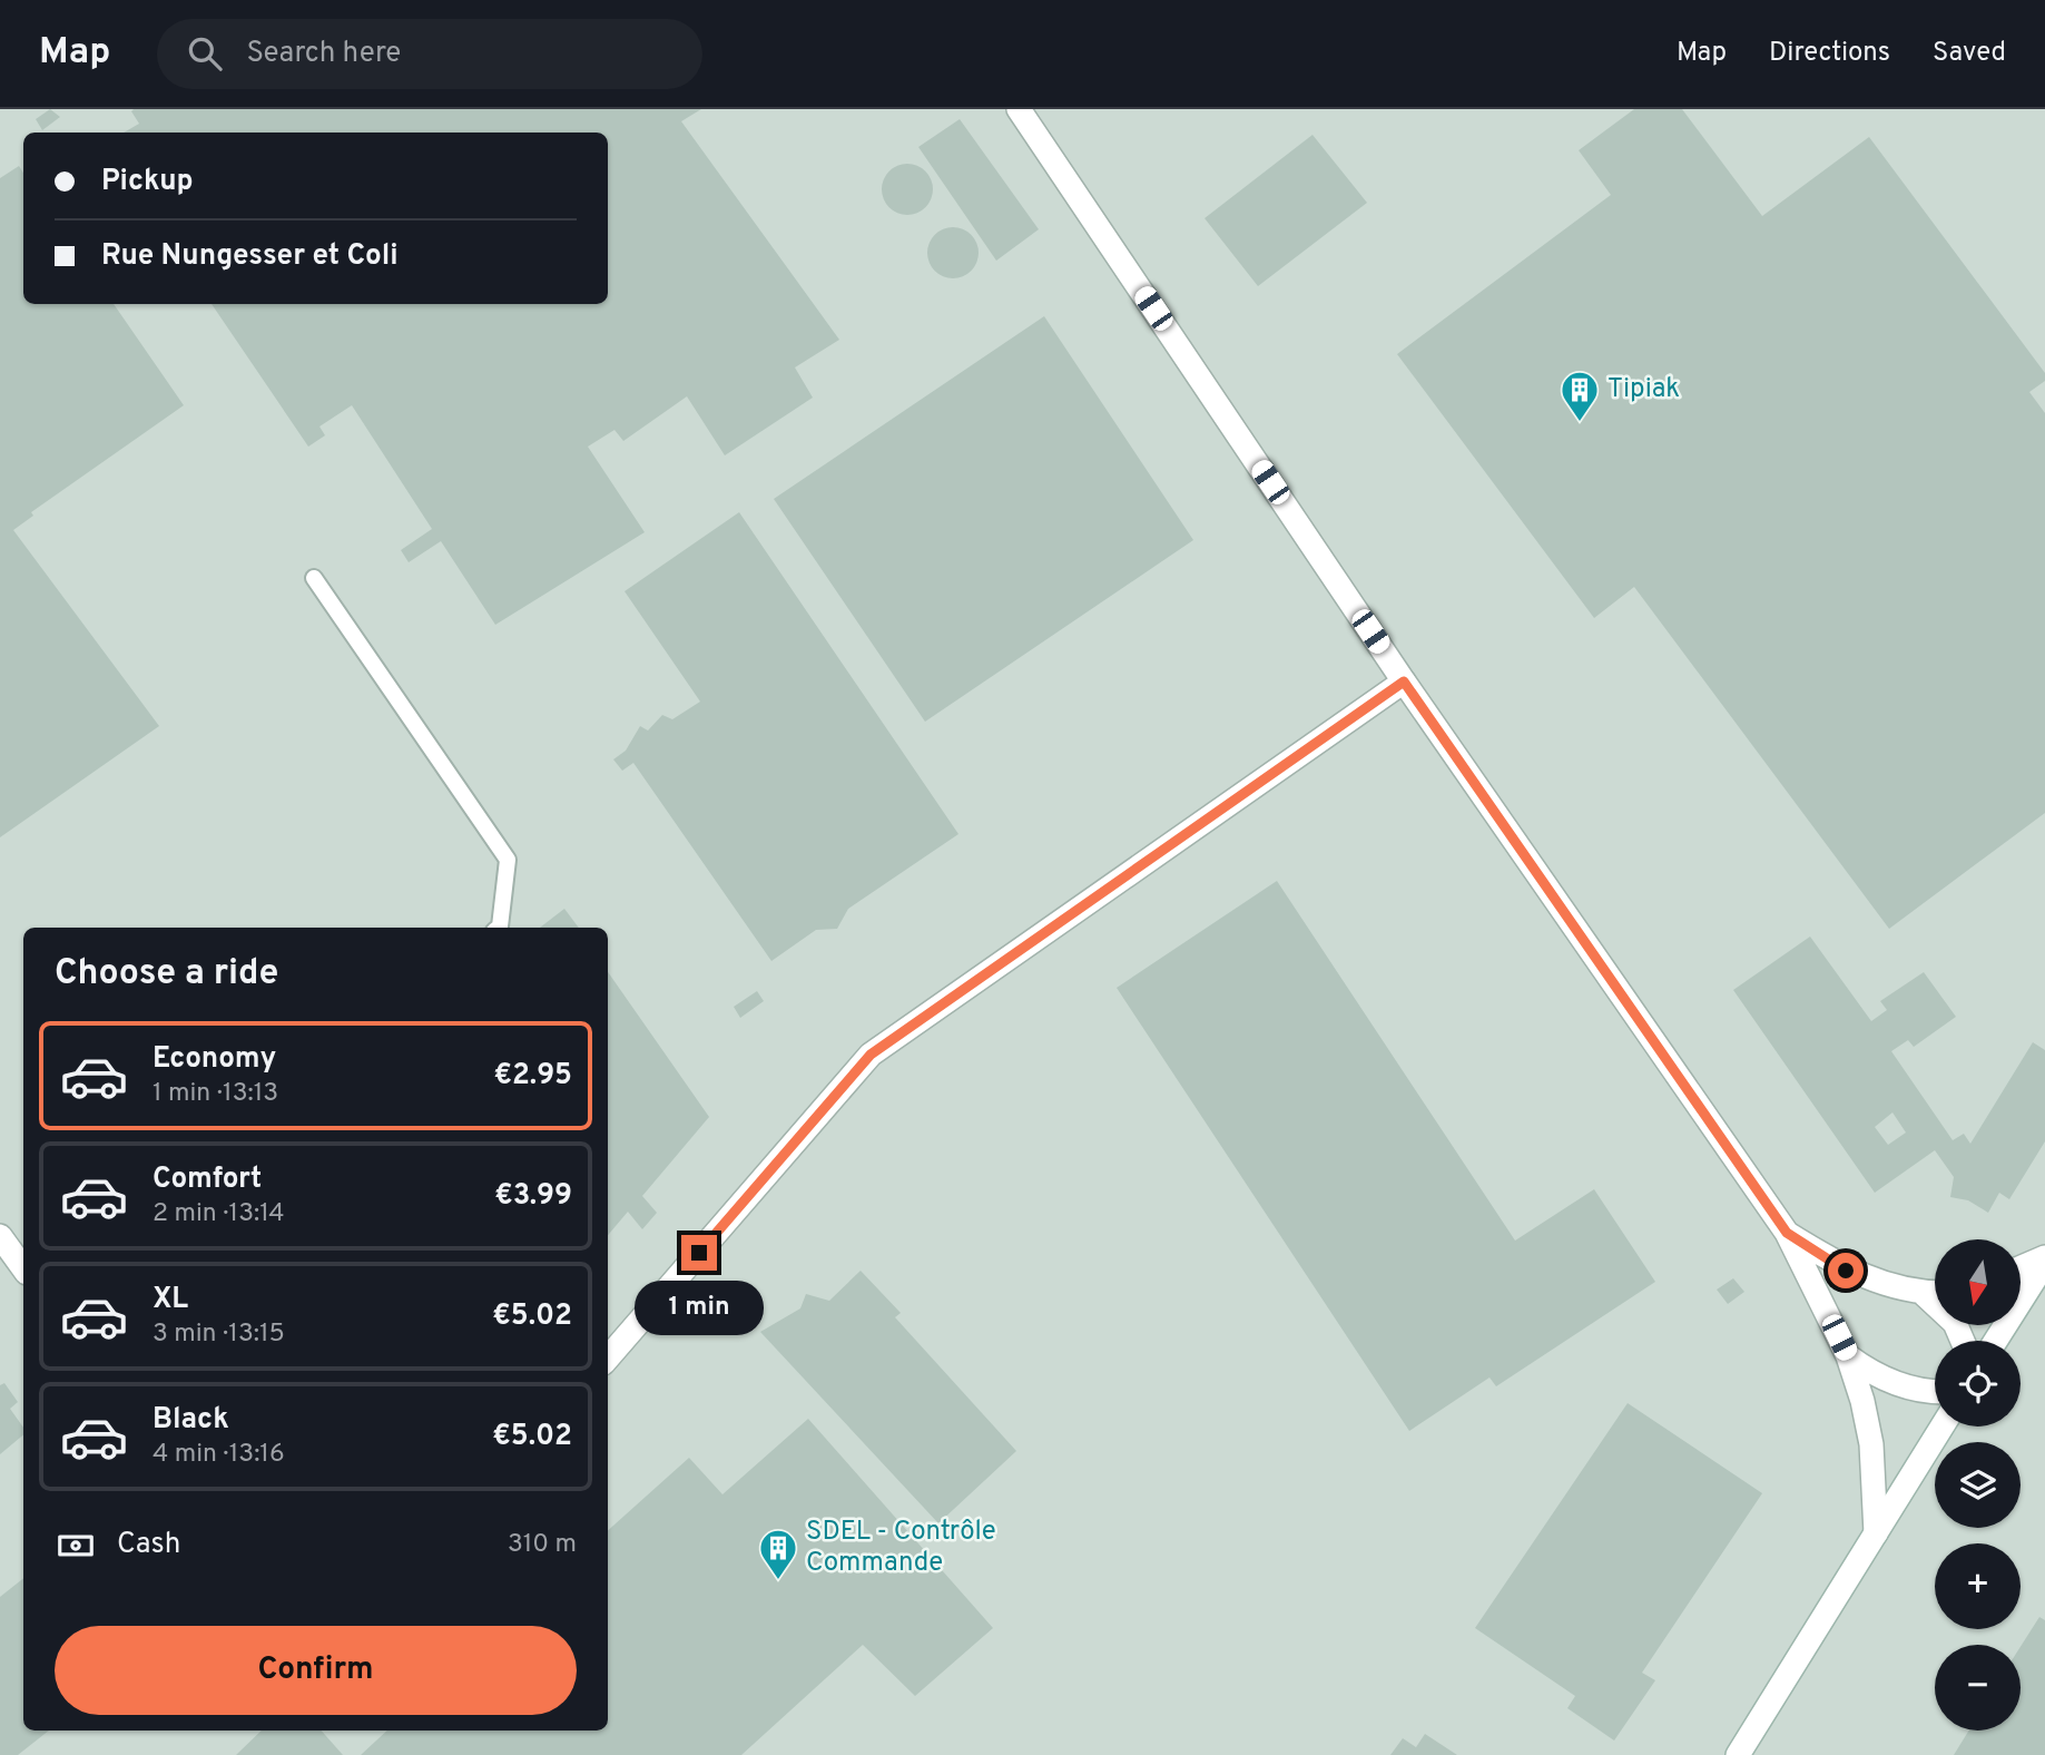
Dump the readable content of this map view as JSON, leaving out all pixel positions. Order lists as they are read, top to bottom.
{
  "places": {
    "building": ["Tipiak", "SDEL - Contrôle Commande"]
  },
  "north": "bottom",
  "page": {
    "header": "Map",
    "search": "Search here",
    "nav": ["Map", "Directions", "Saved"],
    "banner": ["Pickup", "Rue Nungesser et Coli"],
    "heading": "Choose a ride",
    "list": [
      {
        "name": "Economy",
        "note": "1 min · 13:13",
        "value": "€2.95"
      },
      {
        "name": "Comfort",
        "note": "2 min · 13:14",
        "value": "€3.99"
      },
      {
        "name": "XL",
        "note": "3 min · 13:15",
        "value": "€5.02"
      },
      {
        "name": "Black",
        "note": "4 min · 13:16",
        "value": "€5.02"
      }
    ],
    "map_buttons": ["+", "−"],
    "bubble": "1 min",
    "pay": ["Cash", "310 m"],
    "buttons": "Confirm"
  }
}
